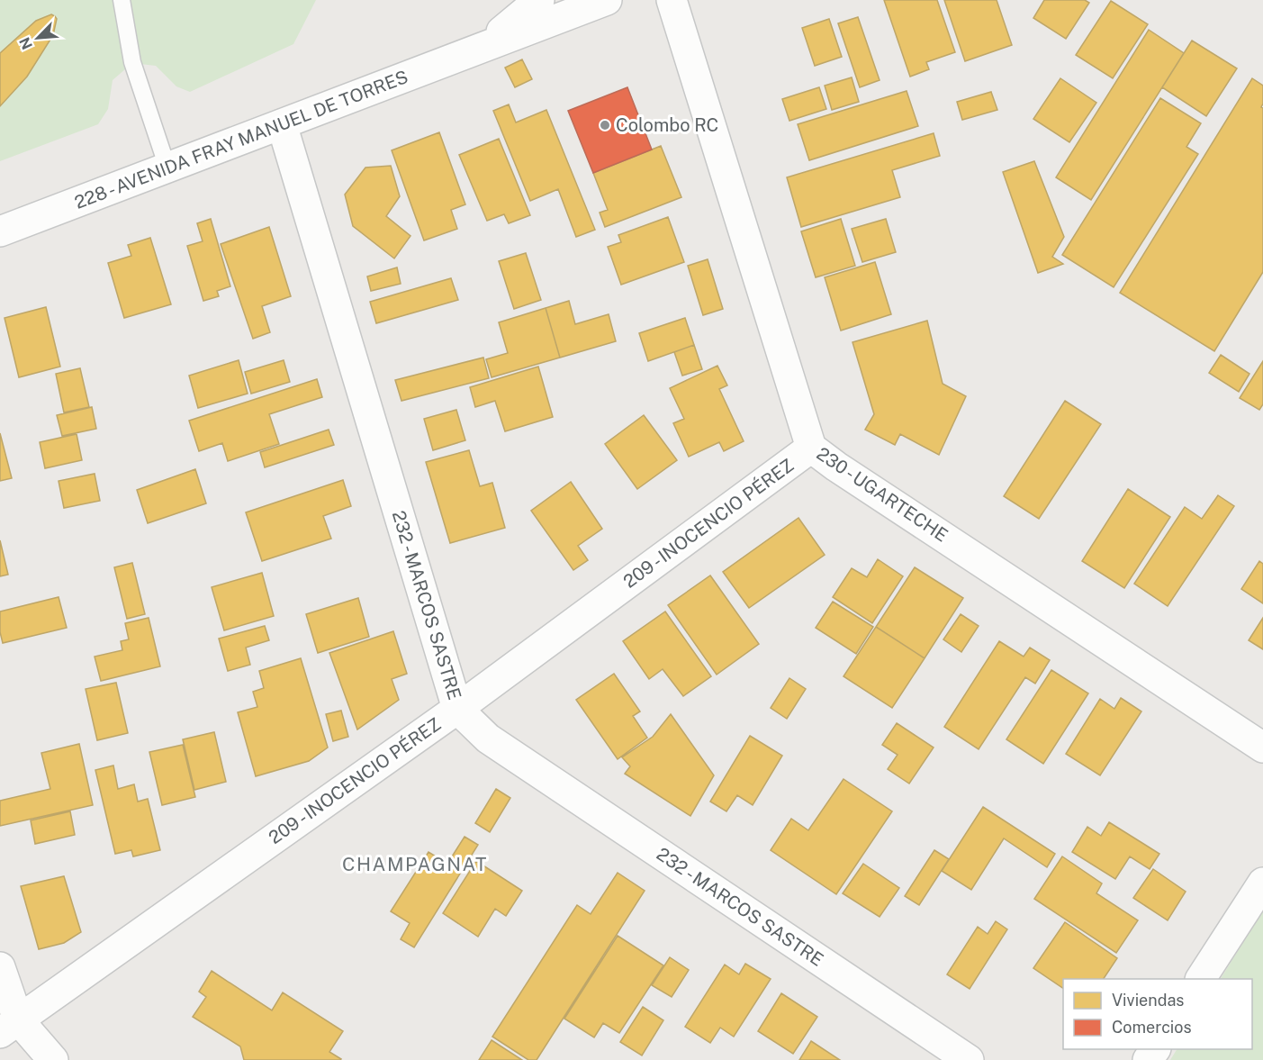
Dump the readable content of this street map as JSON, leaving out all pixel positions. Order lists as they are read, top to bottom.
{
  "streets": {
    "street": [
      "228 - AVENIDA FRAY MANUEL DE TORRES",
      "230 - UGARTECHE",
      "209 - INOCENCIO PÉREZ",
      "232 - MARCOS SASTRE"
    ]
  },
  "crossings": [
    ["228 - AVENIDA FRAY MANUEL DE TORRES", "232 - MARCOS SASTRE"],
    ["230 - UGARTECHE", "209 - INOCENCIO PÉREZ"],
    ["209 - INOCENCIO PÉREZ", "232 - MARCOS SASTRE"]
  ],
  "districts": ["CHAMPAGNAT"],
  "places": ["Colombo RC"],
  "legend": ["Viviendas", "Comercios"],
  "north": "bottom left"
}
